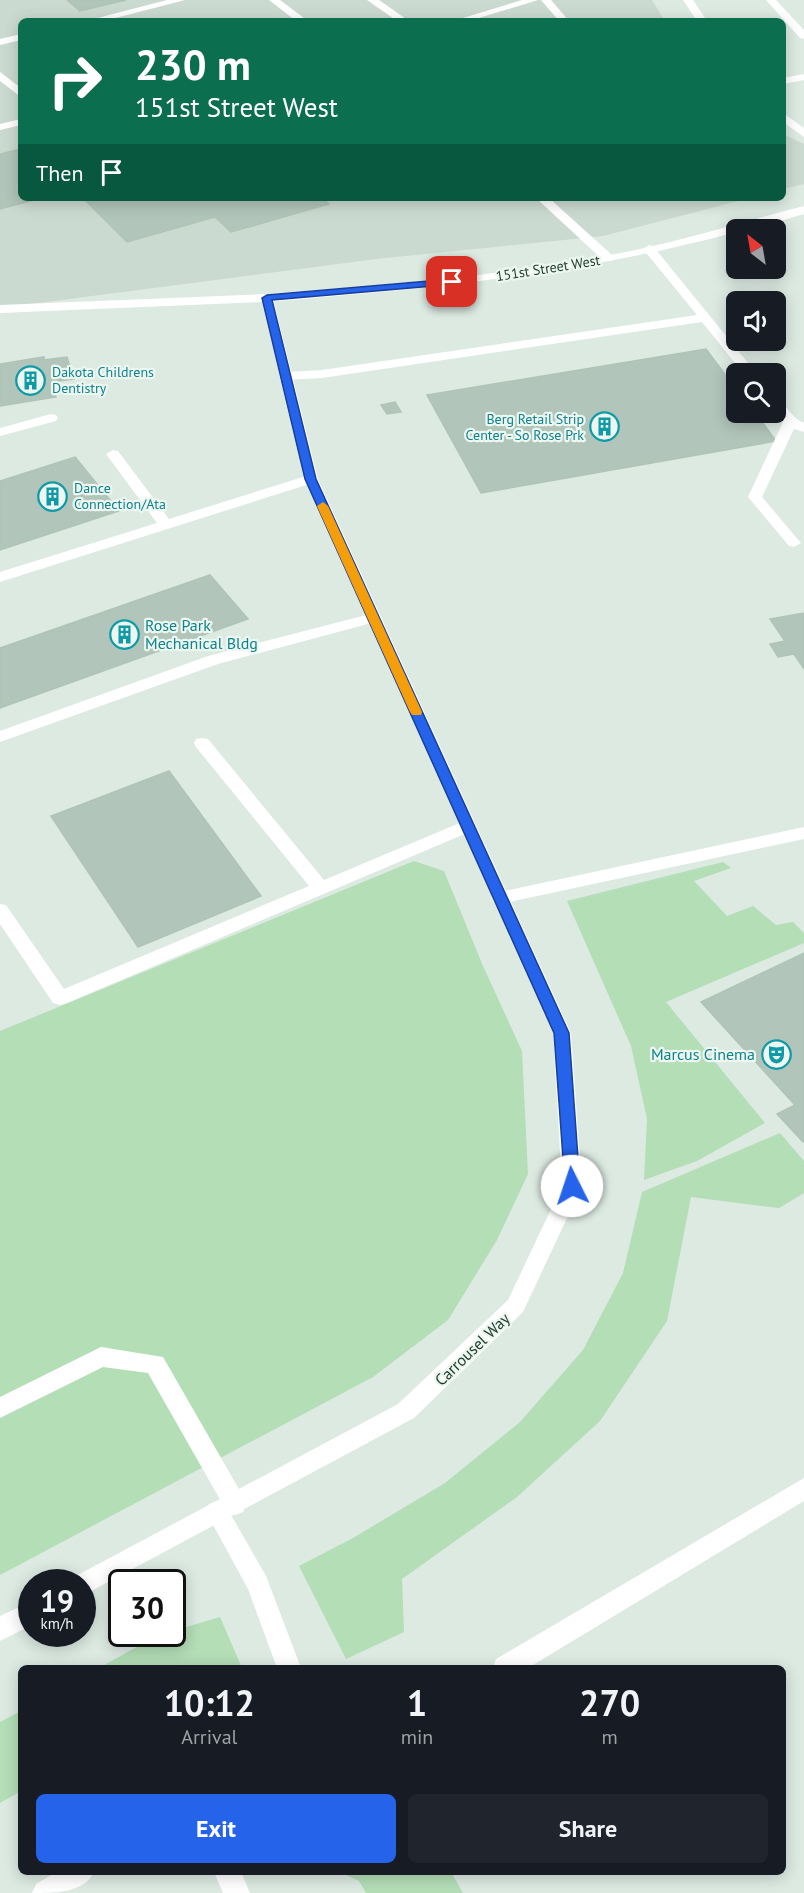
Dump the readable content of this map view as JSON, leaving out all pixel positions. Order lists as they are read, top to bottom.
{
  "streets": {
    "street": ["151st Street West", "Carrousel Way"]
  },
  "crossings": [
    ["151st Street West", "Carrousel Way"]
  ],
  "places": {
    "building": [
      "Dakota Childrens Dentistry",
      "Berg Retail Strip Center - So Rose Prk",
      "Dance Connection/Ata",
      "Rose Park Mechanical Bldg"
    ],
    "theatre": ["Marcus Cinema"]
  },
  "north": "top left",
  "page": {
    "turn": ["230 m", "151st Street West"],
    "then": "Then",
    "speed": "19 km/h",
    "limit": "30",
    "eta": [
      "10:12",
      "Arrival",
      "1",
      "min",
      "270",
      "m"
    ],
    "buttons": ["Exit", "Share"]
  }
}
